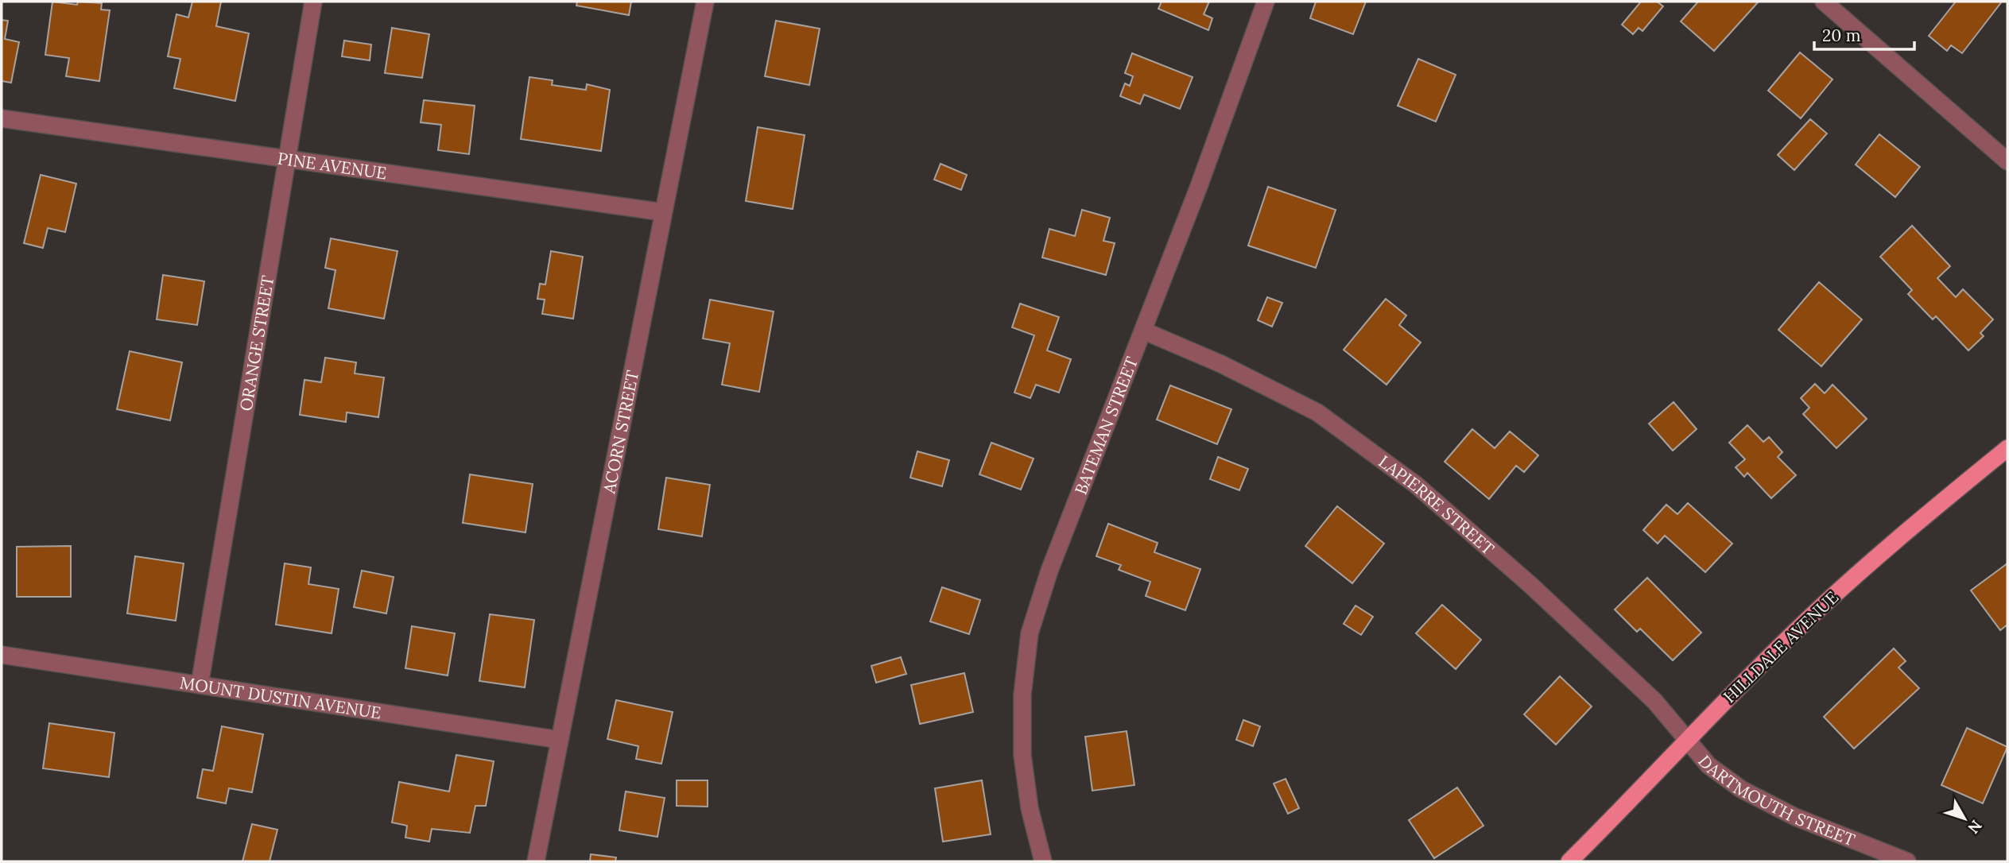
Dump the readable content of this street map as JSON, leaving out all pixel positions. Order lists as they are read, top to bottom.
{
  "streets": {
    "main road": ["HILLDALE AVENUE"],
    "street": [
      "PINE AVENUE",
      "ORANGE STREET",
      "BATEMAN STREET",
      "ACORN STREET",
      "LAPIERRE STREET",
      "MOUNT DUSTIN AVENUE",
      "DARTMOUTH STREET"
    ]
  },
  "crossings": [
    ["PINE AVENUE", "ORANGE STREET"],
    ["PINE AVENUE", "ACORN STREET"],
    ["ORANGE STREET", "MOUNT DUSTIN AVENUE"],
    ["BATEMAN STREET", "LAPIERRE STREET"],
    ["ACORN STREET", "MOUNT DUSTIN AVENUE"],
    ["LAPIERRE STREET", "HILLDALE AVENUE"],
    ["LAPIERRE STREET", "DARTMOUTH STREET"],
    ["HILLDALE AVENUE", "DARTMOUTH STREET"]
  ],
  "scale_bar": "20 m",
  "north": "bottom right"
}
